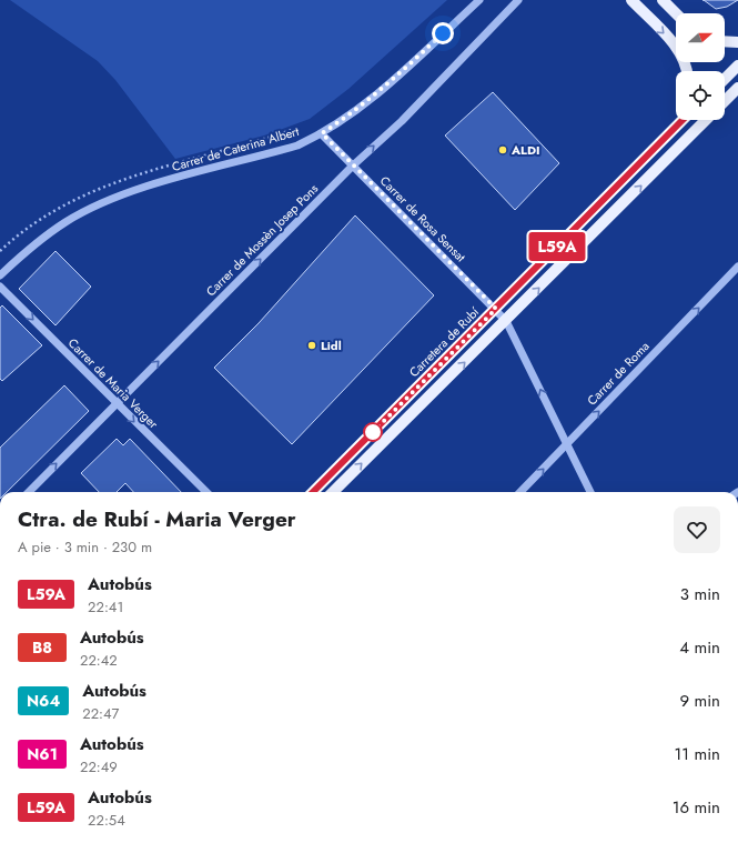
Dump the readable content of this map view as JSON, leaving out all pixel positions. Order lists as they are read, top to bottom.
{
  "streets": {
    "main road": ["Carretera de Rubí"],
    "street": [
      "Carrer de Caterina Albert",
      "Carrer de Rosa Sensat",
      "Carrer de Mossèn Josep Pons",
      "Carrer de Roma",
      "Carrer de Maria Verger"
    ]
  },
  "crossings": [
    ["Carrer de Caterina Albert", "Carrer de Rosa Sensat"],
    ["Carrer de Rosa Sensat", "Carrer de Mossèn Josep Pons"],
    ["Carrer de Rosa Sensat", "Carretera de Rubí"],
    ["Carrer de Rosa Sensat", "Carrer de Roma"],
    ["Carrer de Mossèn Josep Pons", "Carrer de Maria Verger"]
  ],
  "one_way": ["Carrer de Mossèn Josep Pons", "Carrer de Roma", "Carrer de Maria Verger"],
  "places": ["ALDI", "Lidl"],
  "lines": ["bus line L59A"],
  "north": "right",
  "page": {
    "on_map": "L59A",
    "heading": ["Ctra. de Rubí - Maria Verger", "A pie · 3 min · 230 m"],
    "list": [
      {
        "mark": "L59A",
        "name": "Autobús",
        "note": "22:41",
        "value": "3 min"
      },
      {
        "mark": "B8",
        "name": "Autobús",
        "note": "22:42",
        "value": "4 min"
      },
      {
        "mark": "N64",
        "name": "Autobús",
        "note": "22:47",
        "value": "9 min"
      },
      {
        "mark": "N61",
        "name": "Autobús",
        "note": "22:49",
        "value": "11 min"
      },
      {
        "mark": "L59A",
        "name": "Autobús",
        "note": "22:54",
        "value": "16 min"
      }
    ]
  }
}
